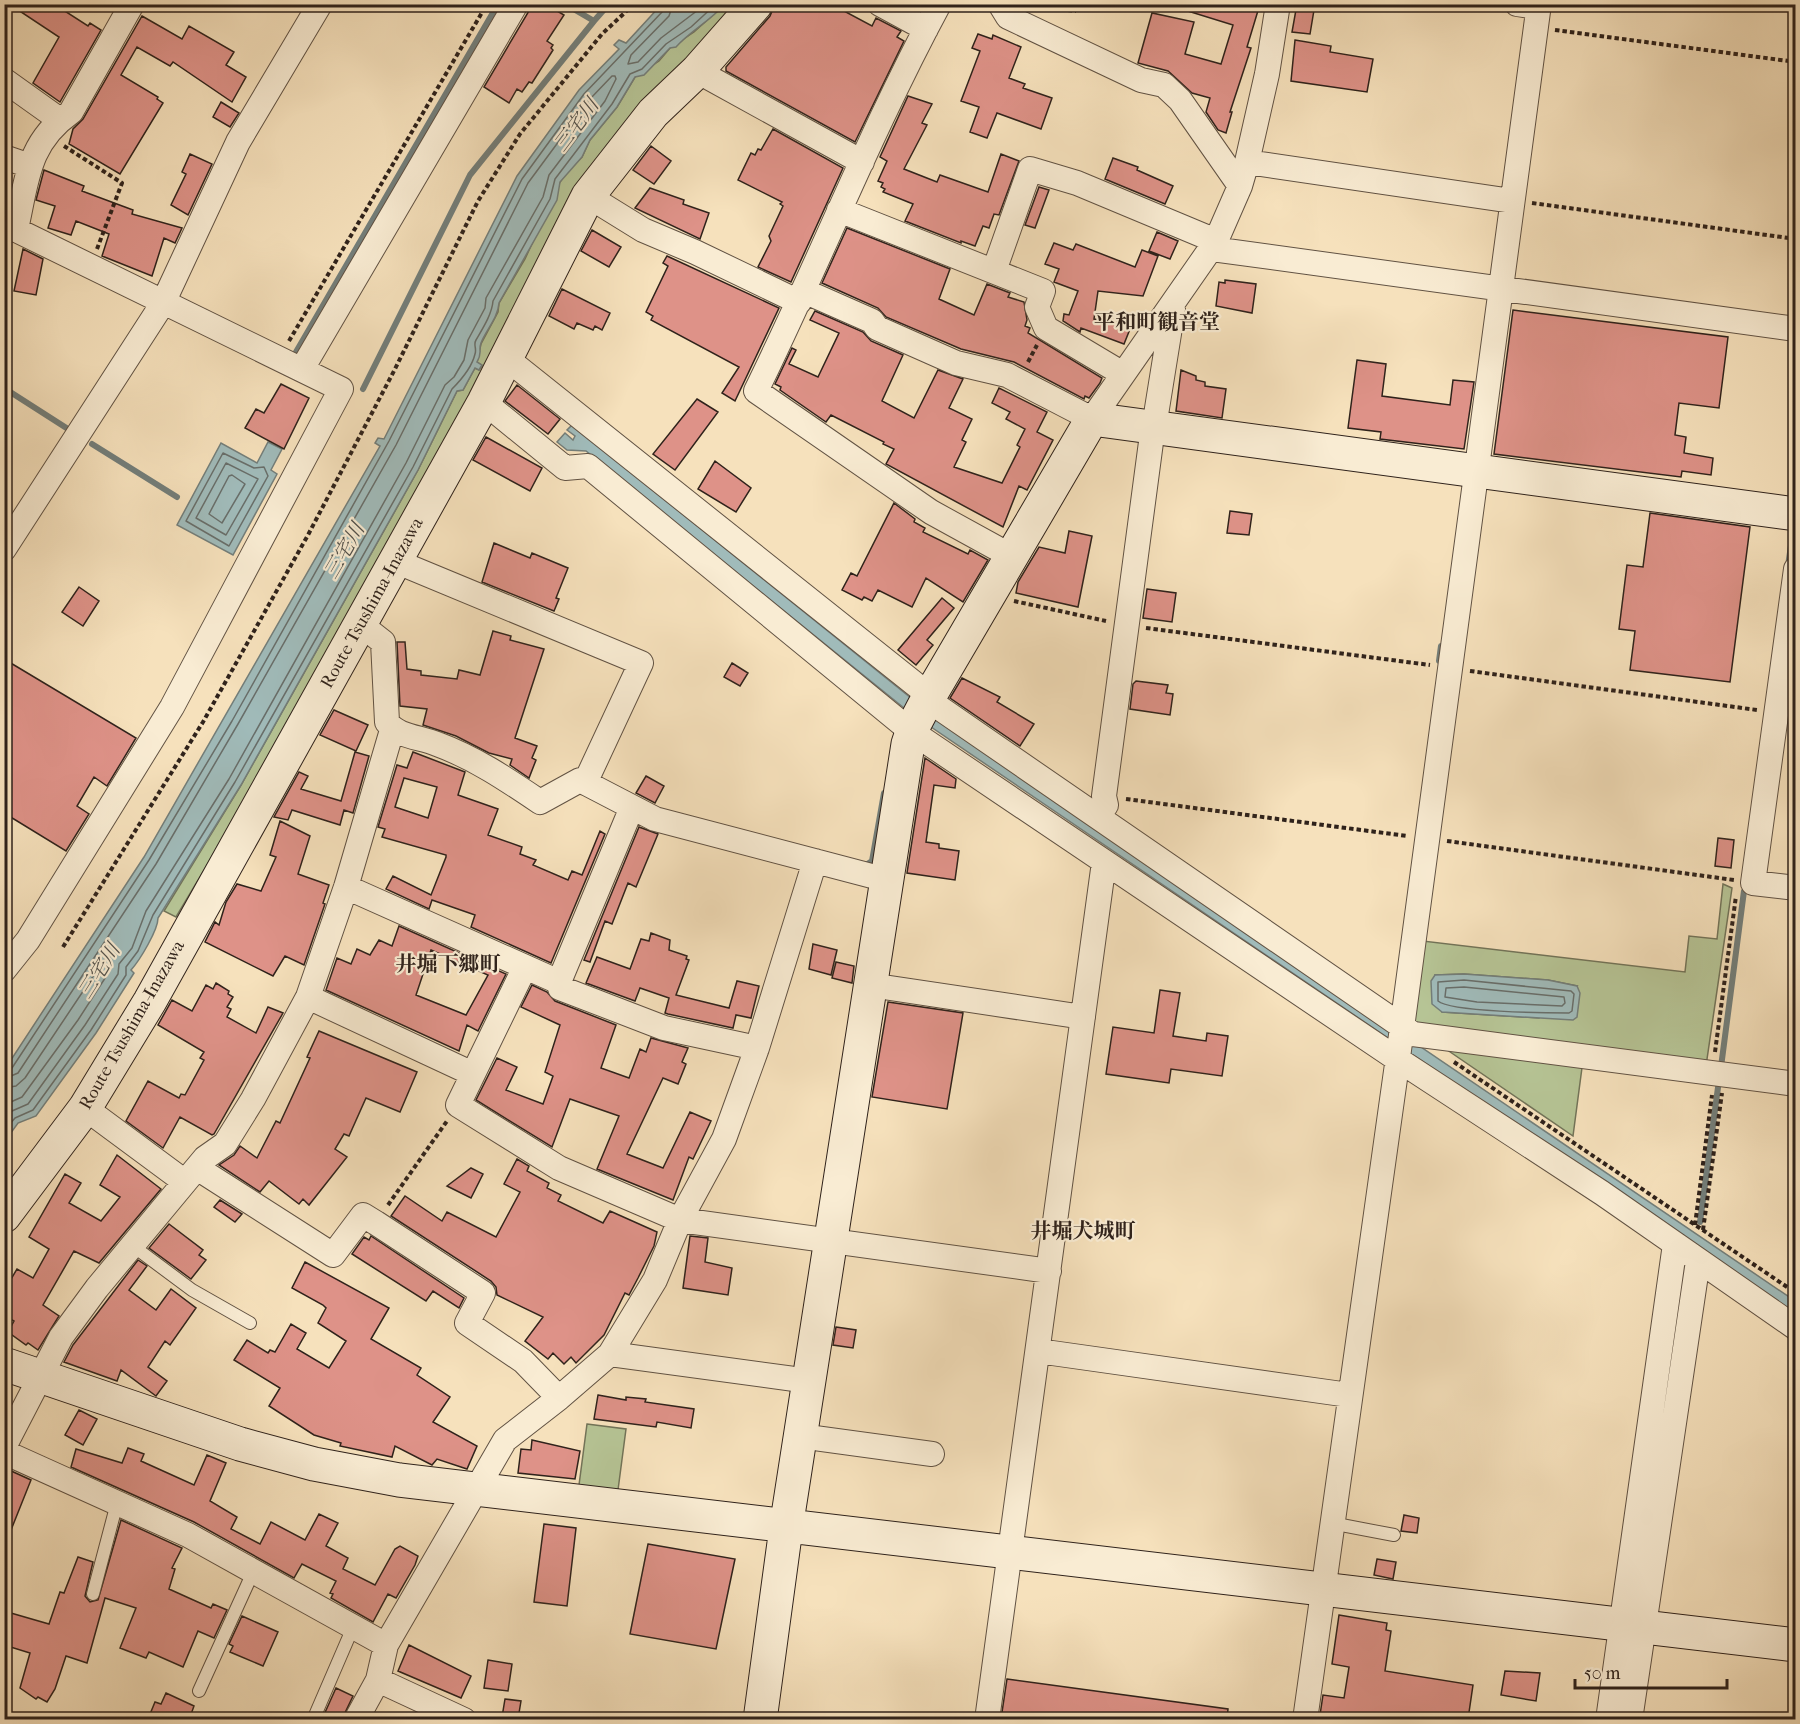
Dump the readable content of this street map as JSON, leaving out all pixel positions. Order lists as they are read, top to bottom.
{
  "streets": {
    "street": ["Route Tsushima-Inazawa"]
  },
  "districts": ["平和町観音堂", "井堀下郷町", "井堀犬城町"],
  "water": ["三宅川"],
  "scale_bar": "50 m"
}
